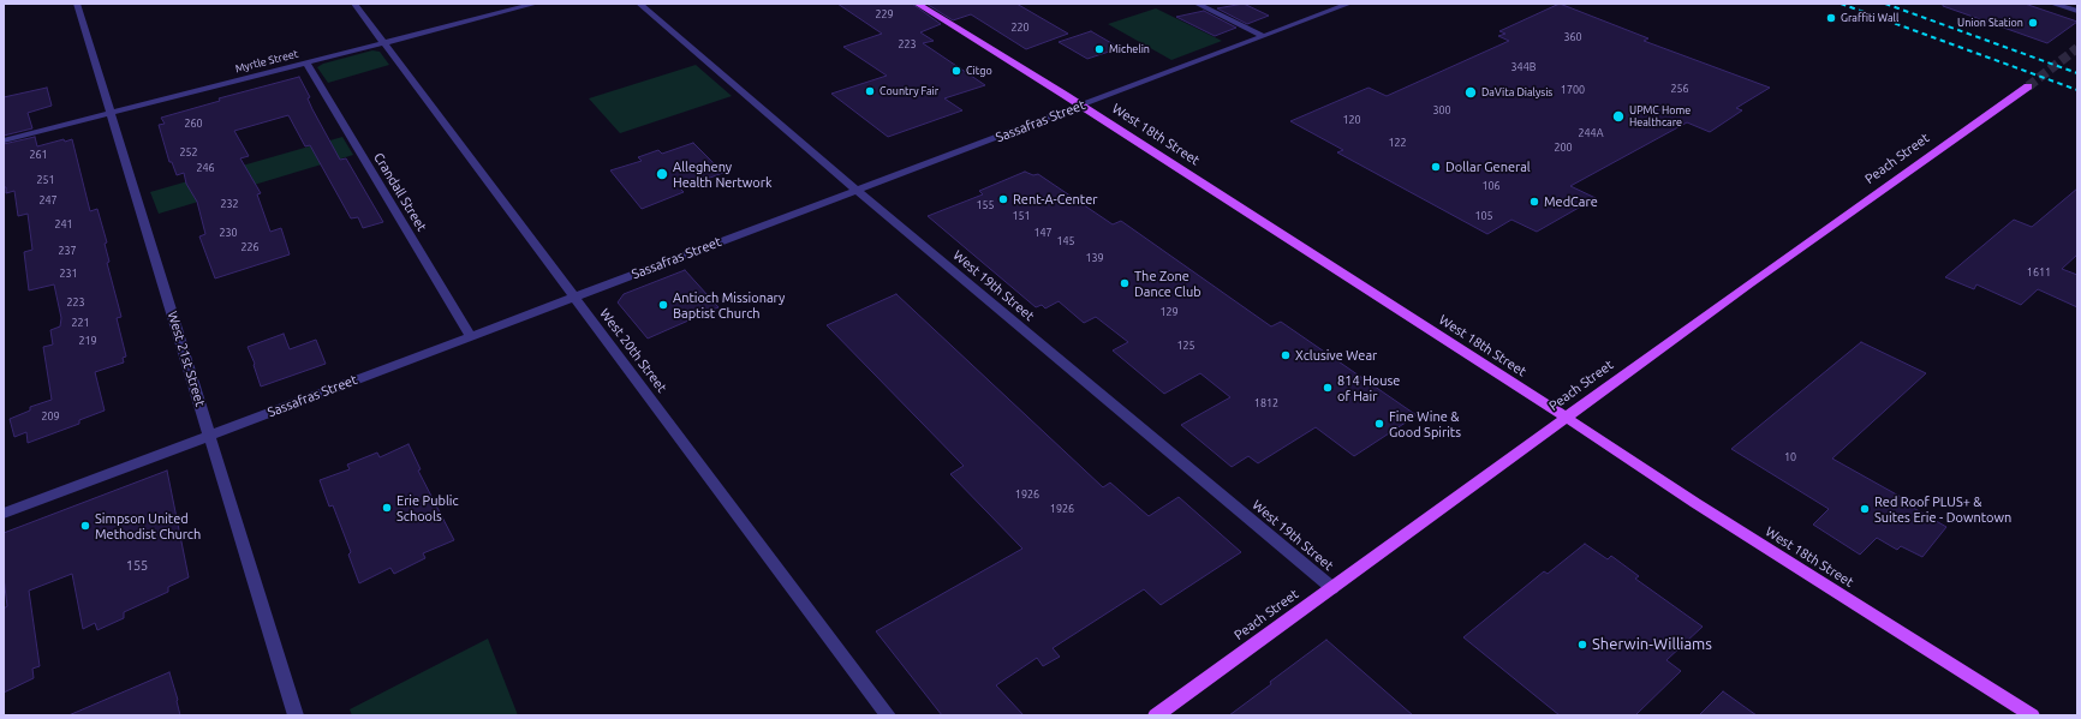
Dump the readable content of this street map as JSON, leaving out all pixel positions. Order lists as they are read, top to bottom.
{
  "streets": {
    "main road": ["West 18th Street", "Peach Street"],
    "street": [
      "Myrtle Street",
      "Sassafras Street",
      "Crandall Street",
      "West 19th Street",
      "West 20th Street",
      "West 21st Street"
    ]
  },
  "crossings": [
    ["Myrtle Street", "Crandall Street"],
    ["Myrtle Street", "West 20th Street"],
    ["Myrtle Street", "West 21st Street"],
    ["Sassafras Street", "West 18th Street"],
    ["Sassafras Street", "Crandall Street"],
    ["Sassafras Street", "West 19th Street"],
    ["Sassafras Street", "West 20th Street"],
    ["Sassafras Street", "West 21st Street"],
    ["West 18th Street", "Peach Street"],
    ["Peach Street", "West 19th Street"]
  ],
  "places": [
    "Graffiti Wall",
    "Union Station",
    "Michelin",
    "Citgo",
    "Country Fair",
    "DaVita Dialysis",
    "UPMC Home Healthcare",
    "Dollar General",
    "Allegheny Health Nertwork",
    "Rent-A-Center",
    "MedCare",
    "The Zone Dance Club",
    "Antioch Missionary Baptist Church",
    "Xclusive Wear",
    "814 House of Hair",
    "Fine Wine & Good Spirits",
    "Erie Public Schools",
    "Red Roof PLUS+ & Suites Erie - Downtown",
    "Simpson United Methodist Church",
    "Sherwin-Williams"
  ],
  "house_numbers": [
    "229",
    "220",
    "360",
    "223",
    "344B",
    "256",
    "1700",
    "300",
    "120",
    "260",
    "244A",
    "122",
    "200",
    "252",
    "261",
    "246",
    "251",
    "106",
    "247",
    "232",
    "155",
    "151",
    "105",
    "241",
    "230",
    "147",
    "145",
    "226",
    "237",
    "139",
    "1611",
    "231",
    "223",
    "129",
    "221",
    "219",
    "125",
    "1812",
    "209",
    "10",
    "1926",
    "1926",
    "155"
  ]
}
